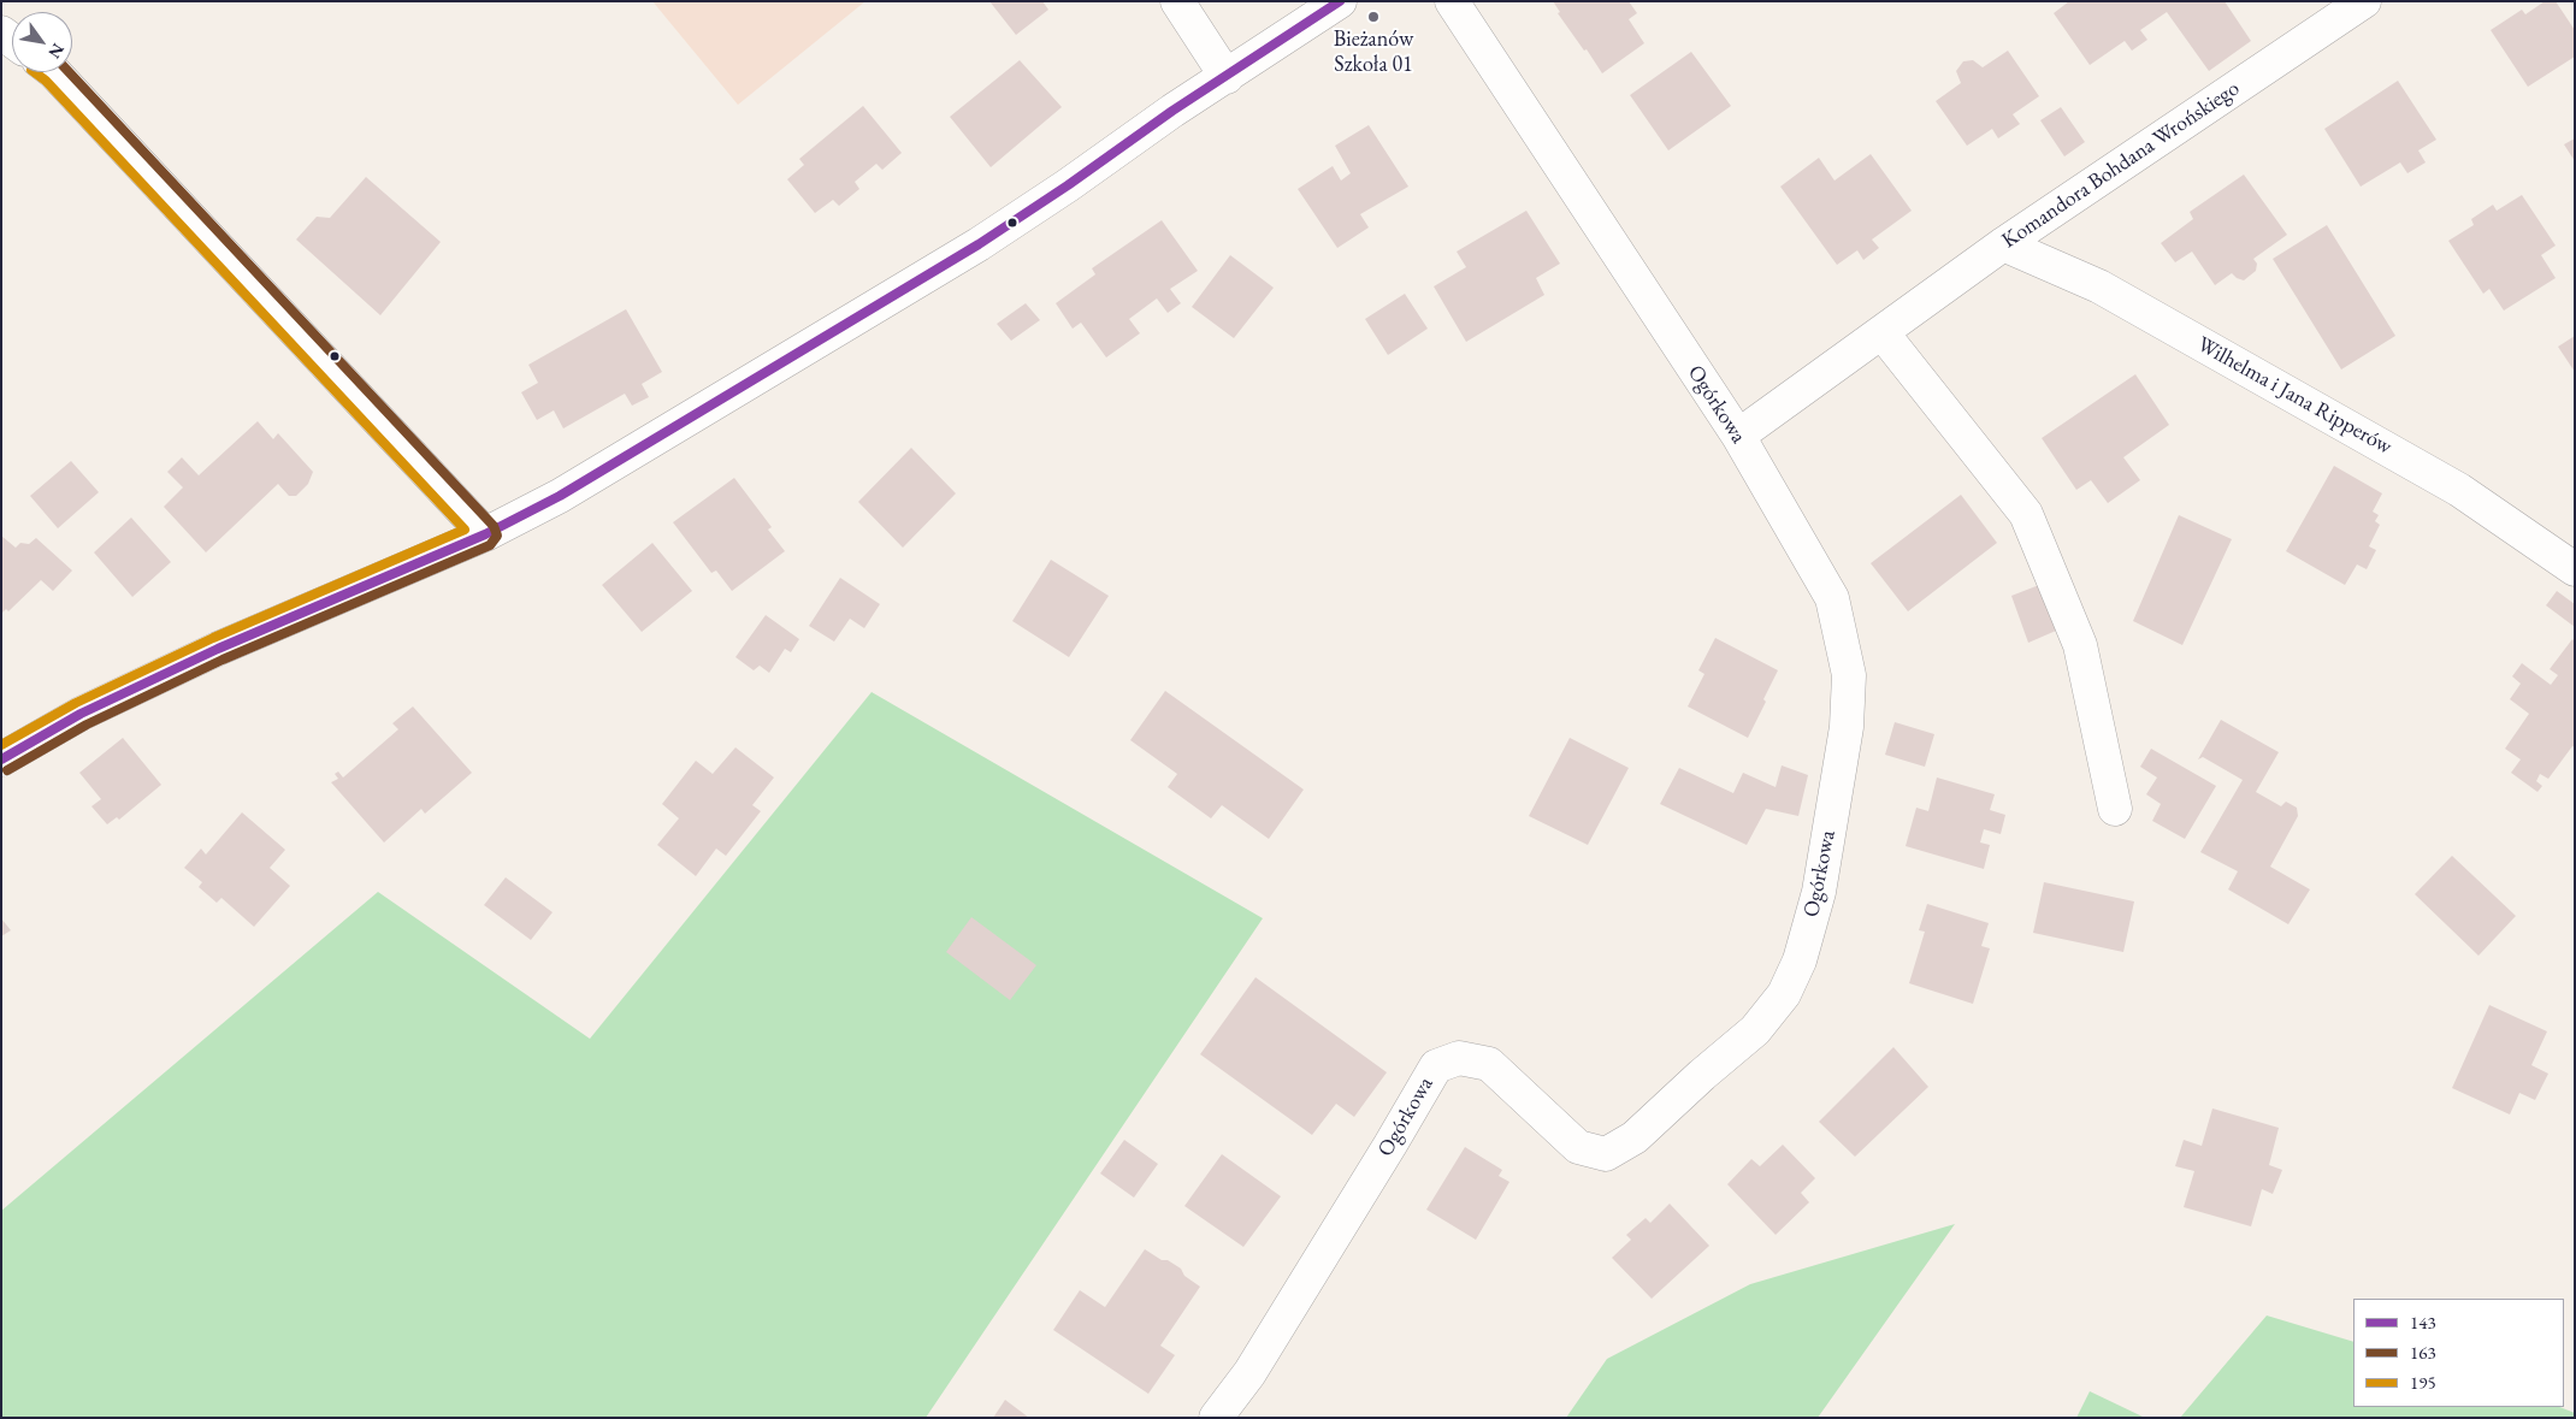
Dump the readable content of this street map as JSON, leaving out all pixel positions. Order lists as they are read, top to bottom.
{
  "streets": {
    "street": ["Komandora Bohdana Wrońskiego", "Wilhelma i Jana Ripperów", "Ogórkowa"]
  },
  "crossings": [
    ["Komandora Bohdana Wrońskiego", "Wilhelma i Jana Ripperów"],
    ["Komandora Bohdana Wrońskiego", "Ogórkowa"]
  ],
  "places": ["Bieżanów Szkoła 01"],
  "lines": ["transit line 143", "transit line 163", "transit line 195"],
  "legend": ["143", "163", "195"],
  "north": "bottom right"
}
